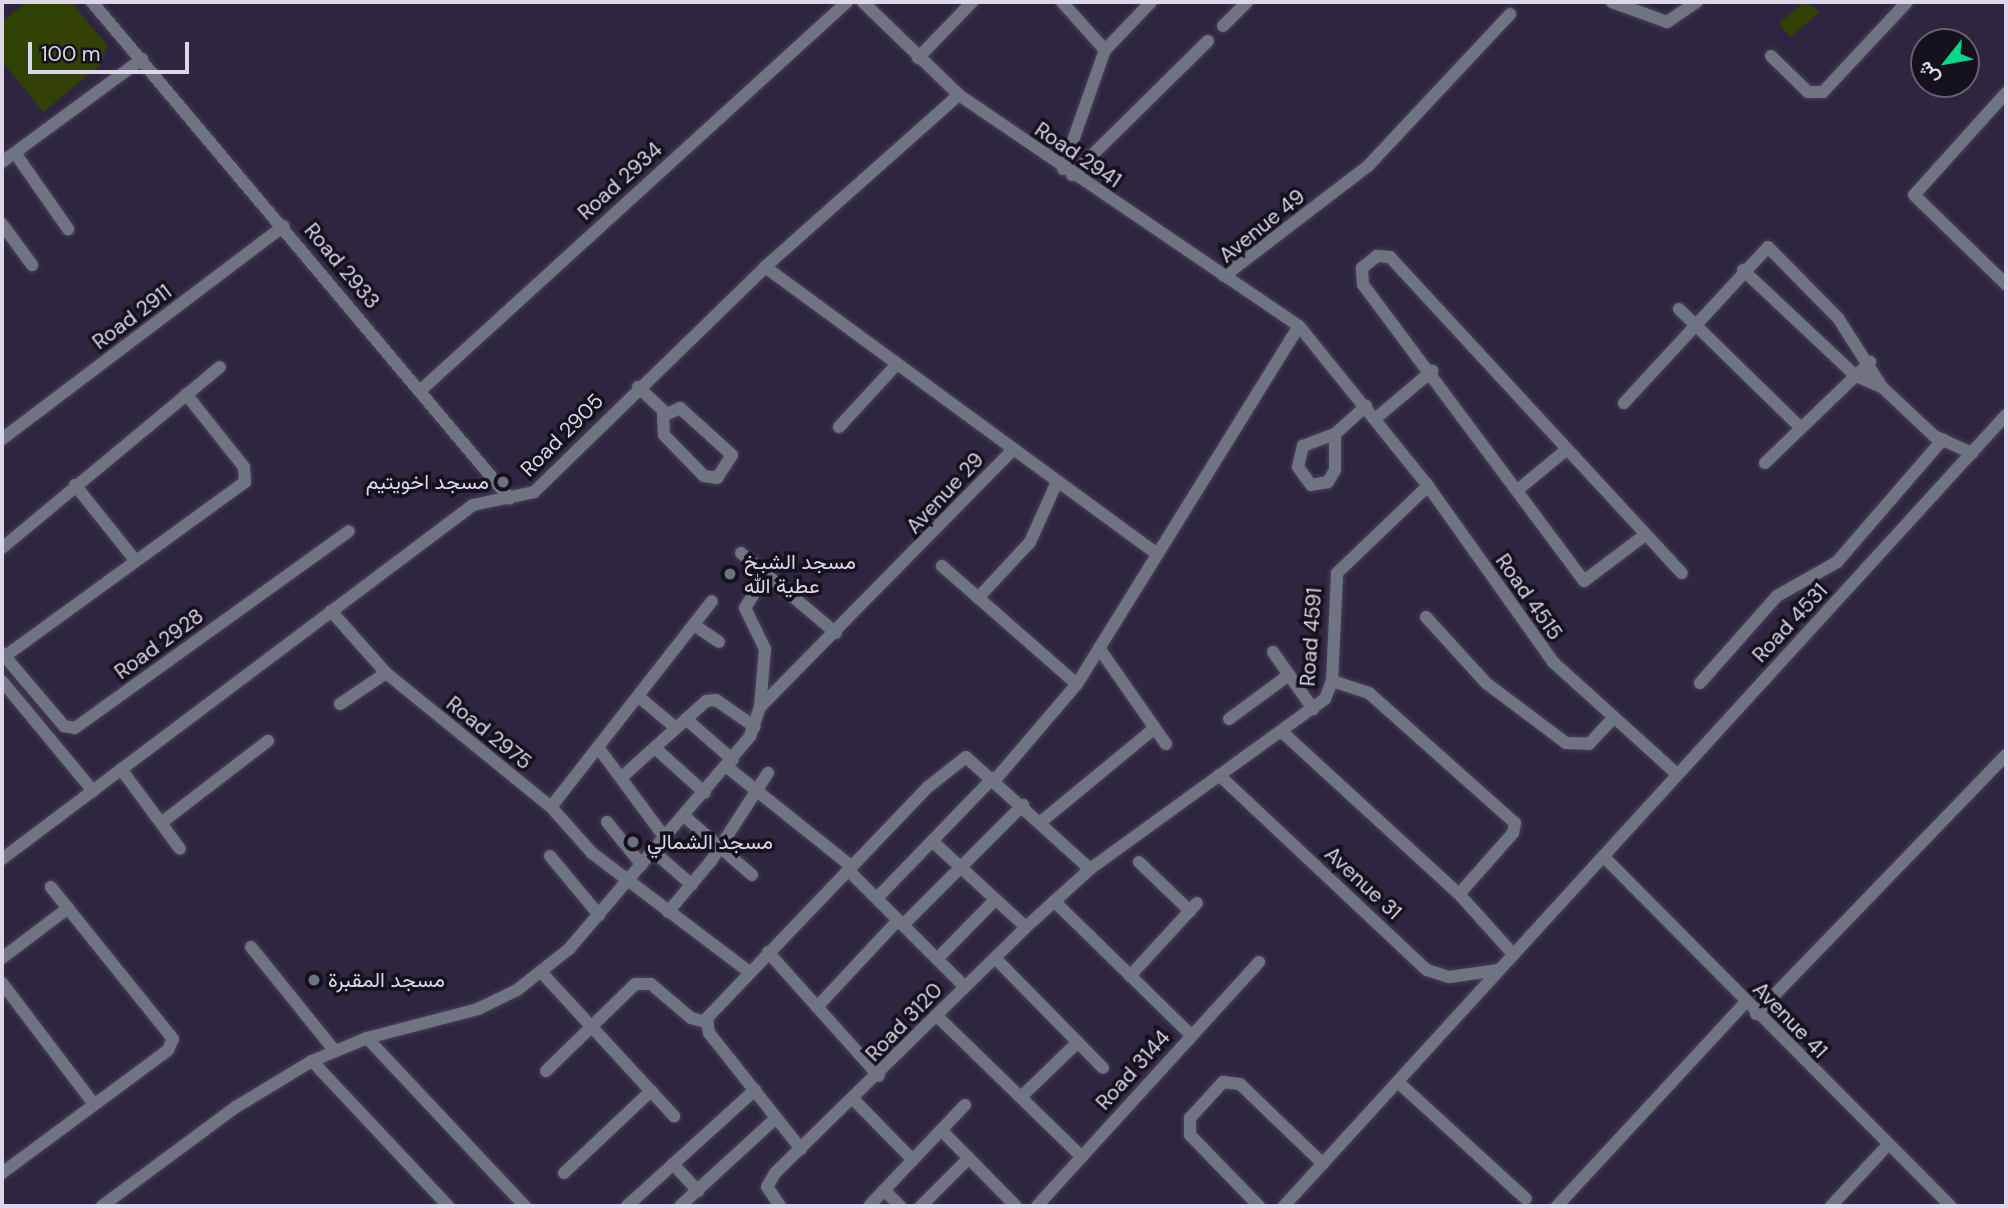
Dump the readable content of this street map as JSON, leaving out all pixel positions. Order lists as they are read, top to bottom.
{
  "streets": {
    "street": [
      "Road 2941",
      "Road 2934",
      "Avenue 49",
      "Road 2933",
      "Road 2911",
      "Road 2905",
      "Avenue 29",
      "Road 4515",
      "Road 4531",
      "Road 4591",
      "Road 2928",
      "Road 2975",
      "Avenue 31",
      "Avenue 41",
      "Road 3120",
      "Road 3144"
    ]
  },
  "crossings": [
    ["Road 2941", "Avenue 49"],
    ["Road 2941", "Road 2905"],
    ["Road 2934", "Road 2933"],
    ["Avenue 49", "Road 4515"],
    ["Road 2933", "Road 2911"],
    ["Road 2933", "Road 2905"],
    ["Road 2905", "Avenue 29"],
    ["Road 2905", "Road 2975"],
    ["Road 4515", "Road 4531"],
    ["Road 4515", "Road 4591"],
    ["Road 4531", "Avenue 41"],
    ["Road 4591", "Avenue 31"],
    ["Road 4591", "Road 3120"],
    ["Avenue 31", "Road 3120"]
  ],
  "places": [
    "مسجد اخويتيم",
    "مسجد الشيخ عطية الله",
    "مسجد الشمالي",
    "مسجد المقبرة"
  ],
  "scale_bar": "100 m",
  "north": "bottom left"
}
